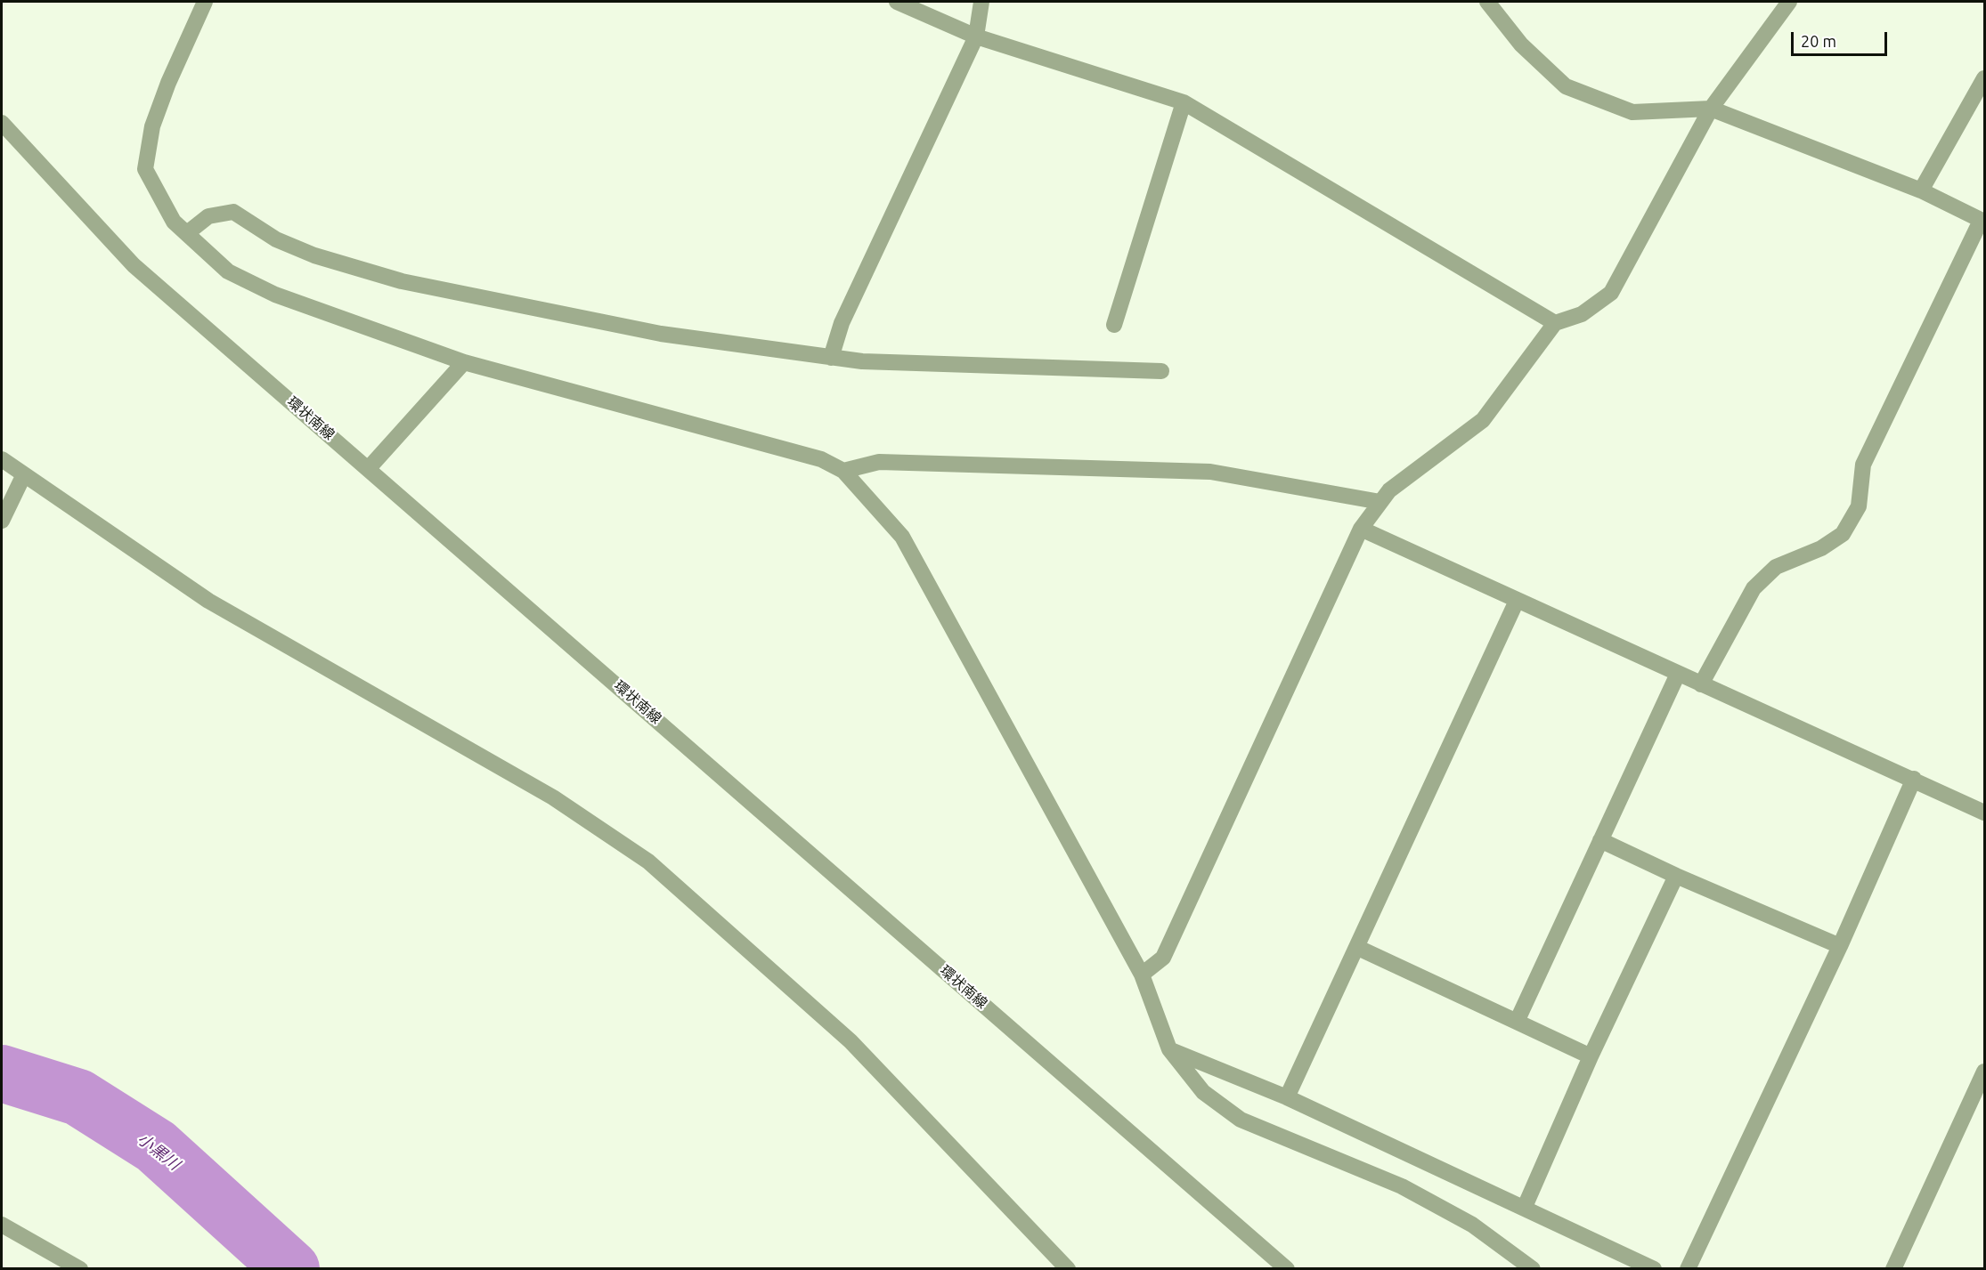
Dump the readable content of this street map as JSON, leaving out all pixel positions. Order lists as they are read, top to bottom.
{
  "streets": {
    "street": ["環状南線"]
  },
  "water": ["小黒川"],
  "scale_bar": "20 m"
}
